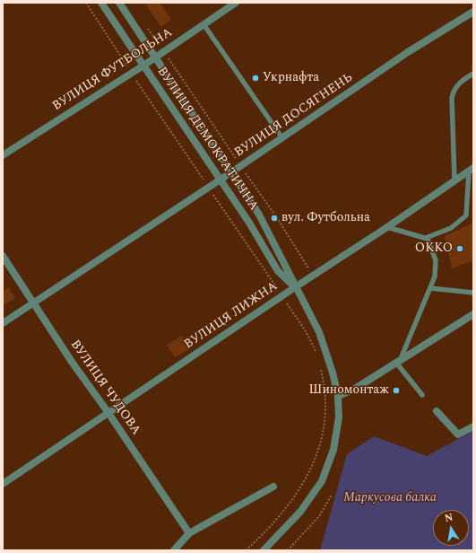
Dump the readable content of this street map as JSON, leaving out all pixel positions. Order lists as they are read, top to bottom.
{
  "streets": {
    "street": [
      "ВУЛИЦЯ ФУТБОЛЬНА",
      "ВУЛИЦЯ ДОСЯГНЕНЬ",
      "ВУЛИЦЯ ДЕМОКРАТИЧНА",
      "ВУЛИЦЯ ЛИЖНА",
      "ВУЛИЦЯ ЧУДОВА"
    ]
  },
  "crossings": [
    ["ВУЛИЦЯ ФУТБОЛЬНА", "ВУЛИЦЯ ДЕМОКРАТИЧНА"],
    ["ВУЛИЦЯ ДОСЯГНЕНЬ", "ВУЛИЦЯ ДЕМОКРАТИЧНА"],
    ["ВУЛИЦЯ ДОСЯГНЕНЬ", "ВУЛИЦЯ ЧУДОВА"],
    ["ВУЛИЦЯ ДЕМОКРАТИЧНА", "ВУЛИЦЯ ЛИЖНА"],
    ["ВУЛИЦЯ ЛИЖНА", "ВУЛИЦЯ ЧУДОВА"]
  ],
  "parks": ["Маркусова балка"],
  "places": [
    "Укрнафта",
    "вул. Футбольна",
    "ОККО",
    "Шиномонтаж"
  ],
  "north": "top"
}
